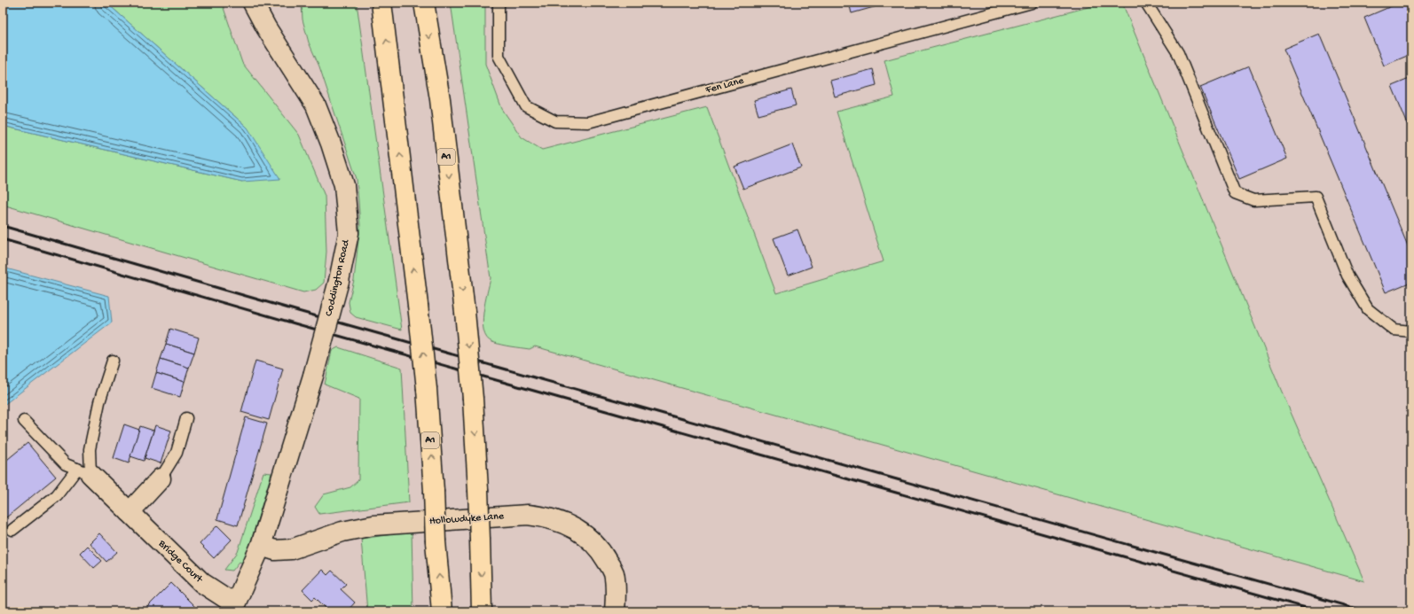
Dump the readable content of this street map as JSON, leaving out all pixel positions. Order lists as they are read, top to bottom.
{
  "streets": {
    "highway": ["A1"],
    "street": ["Coddington Road", "Hollowdyke Lane", "Bridge Court"],
    "lane": ["Fen Lane"]
  },
  "crossings": [
    ["Coddington Road", "Hollowdyke Lane"],
    ["Coddington Road", "Bridge Court"]
  ]
}
